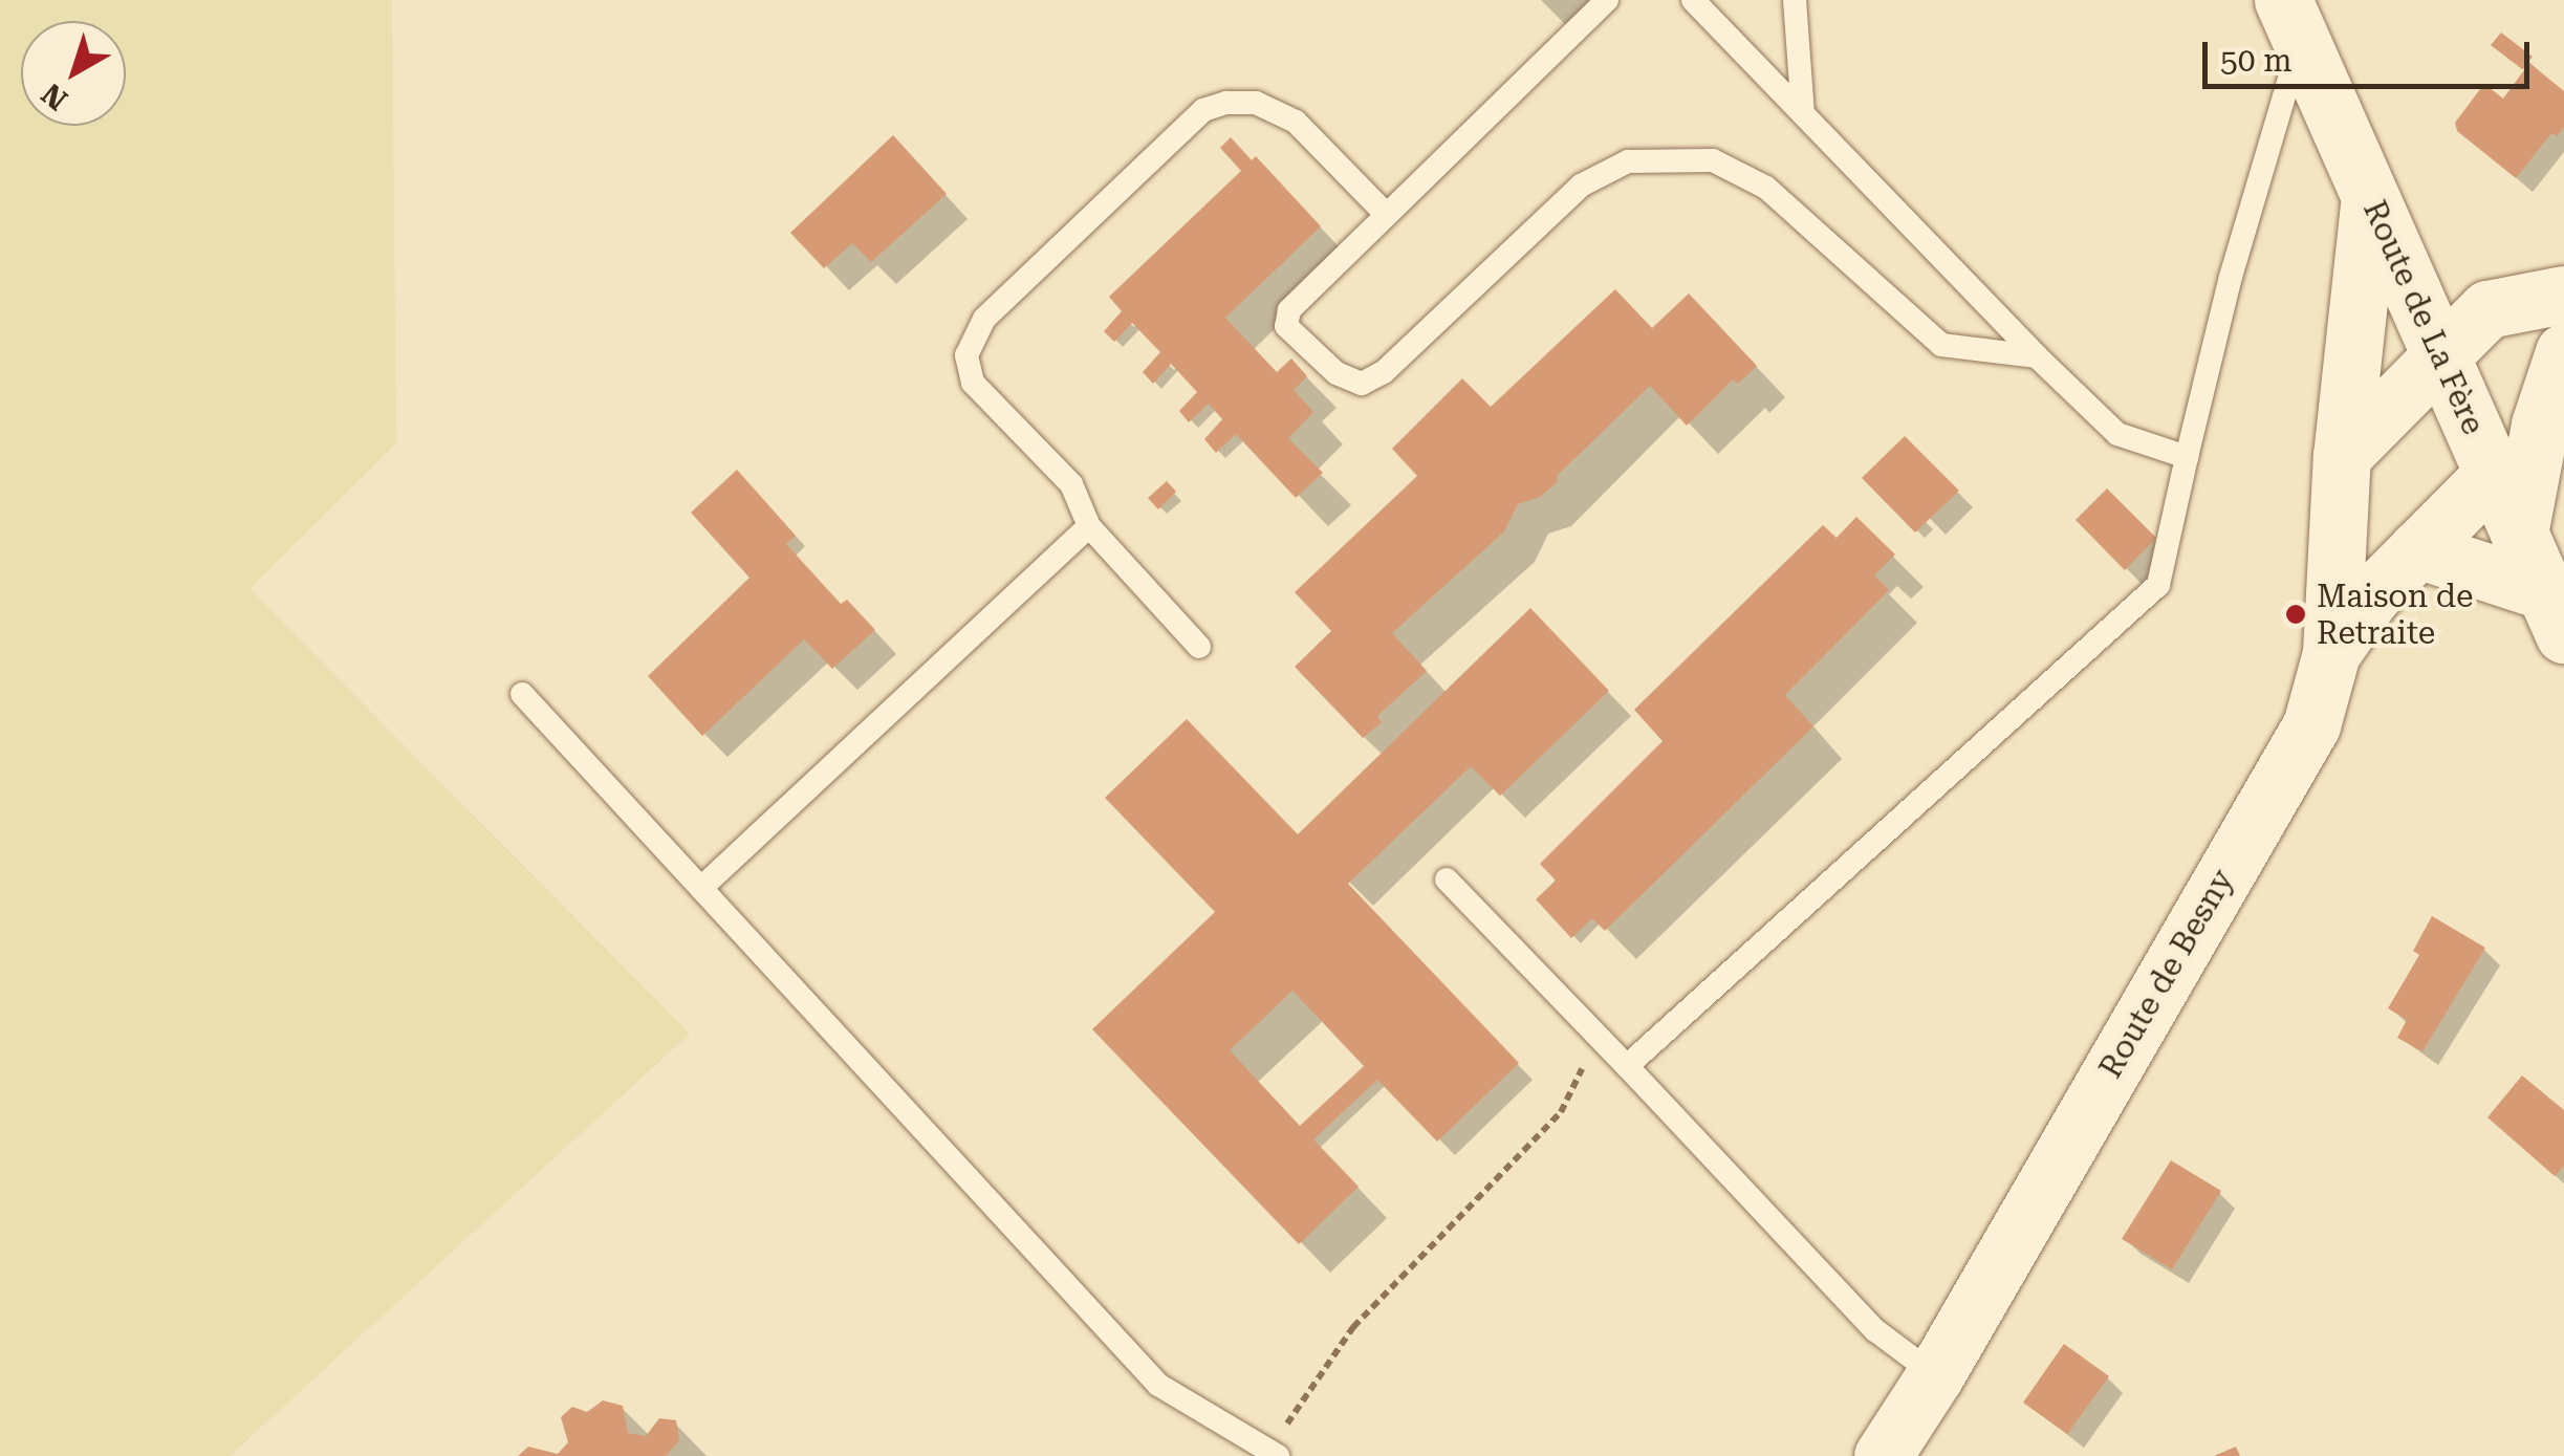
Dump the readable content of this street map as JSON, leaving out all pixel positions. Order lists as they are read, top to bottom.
{
  "streets": {
    "main road": ["Route de La Fère", "Route de Besny"]
  },
  "crossings": [
    ["Route de La Fère", "Route de Besny"]
  ],
  "places": ["Maison de Retraite"],
  "scale_bar": "50 m",
  "north": "bottom left"
}
